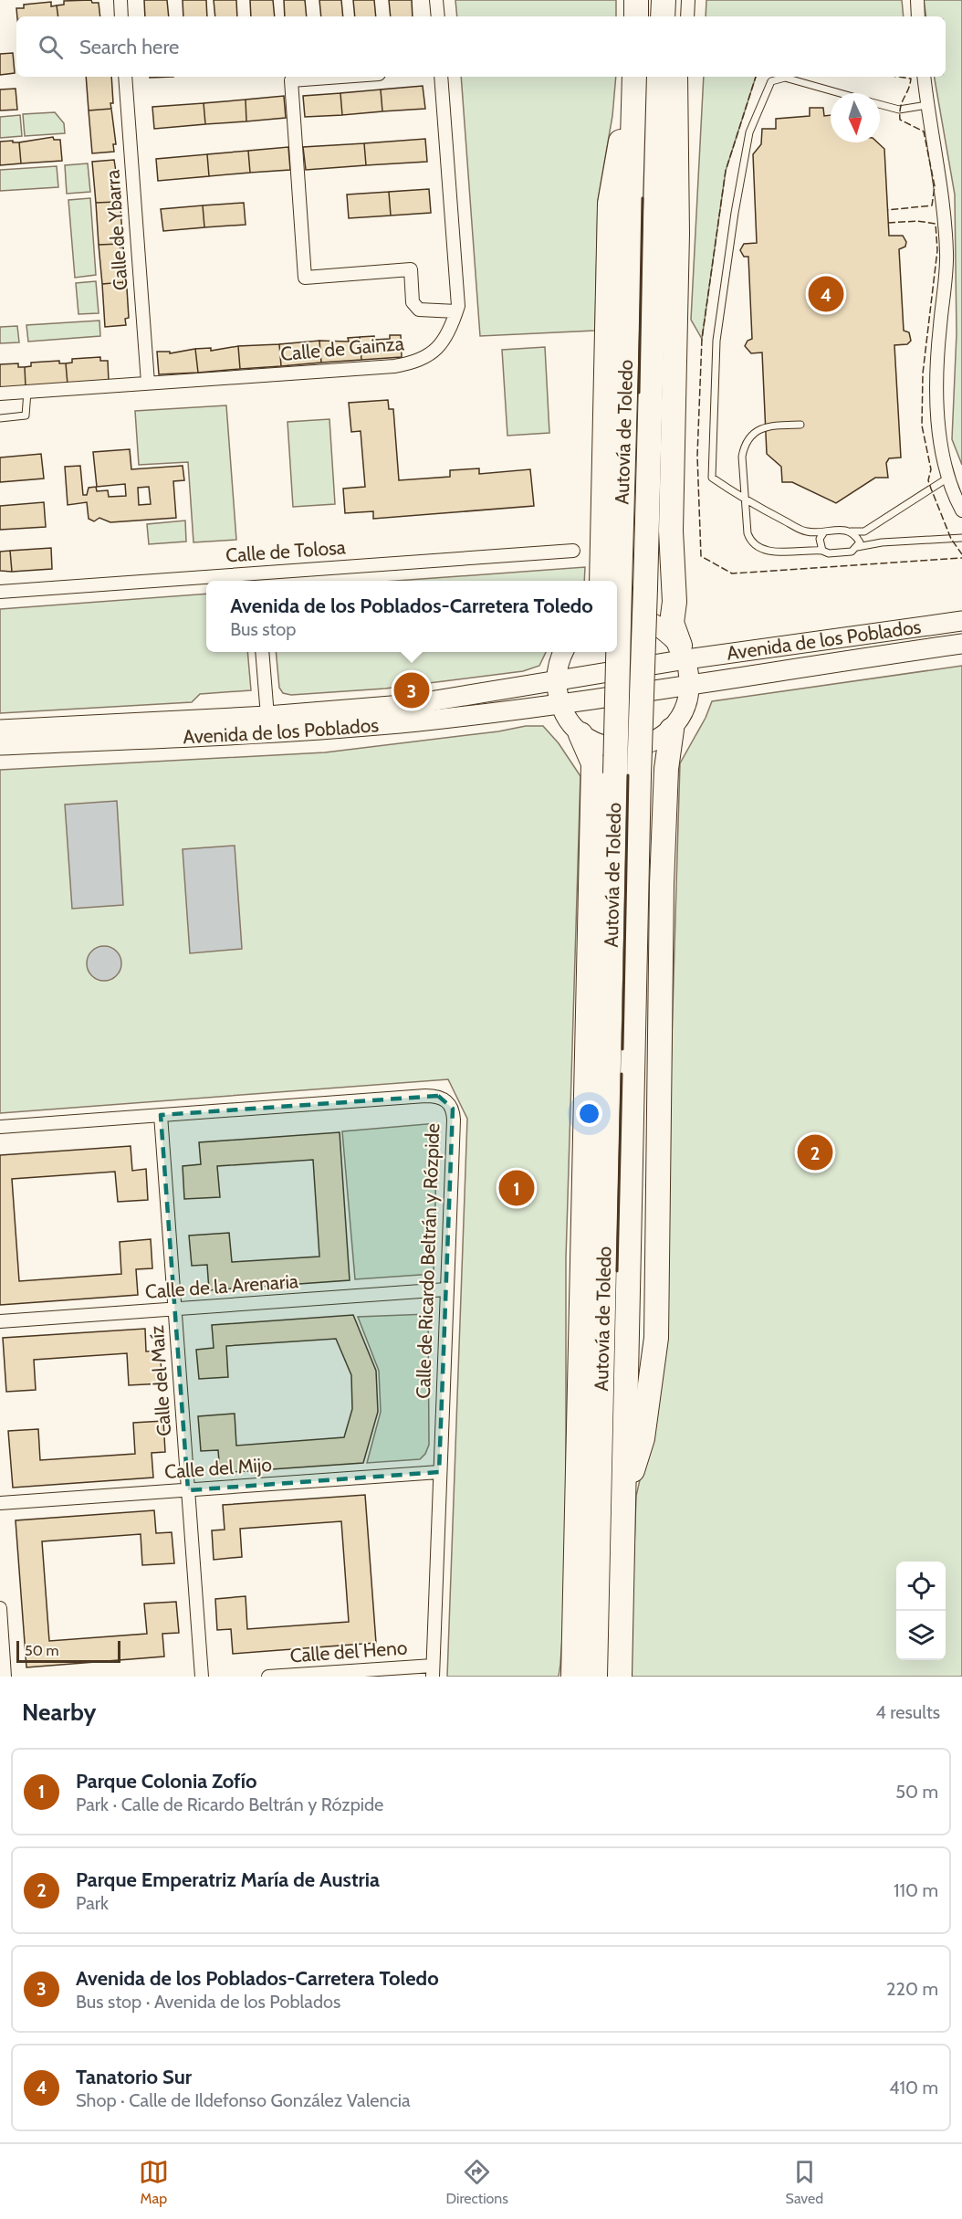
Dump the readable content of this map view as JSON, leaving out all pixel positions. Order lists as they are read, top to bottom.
{
  "streets": {
    "highway": ["Autovía de Toledo"],
    "main road": ["Avenida de los Poblados"],
    "street": [
      "Calle de Ybarra",
      "Calle de Gainza",
      "Calle de Tolosa",
      "Calle de Ricardo Beltrán y Rózpide",
      "Calle de la Arenaria",
      "Calle del Maíz",
      "Calle del Mijo",
      "Calle del Heno"
    ]
  },
  "crossings": [
    ["Calle de Ybarra", "Calle de Gainza"],
    ["Calle de Ricardo Beltrán y Rózpide", "Calle de la Arenaria"],
    ["Calle de Ricardo Beltrán y Rózpide", "Calle del Maíz"],
    ["Calle de Ricardo Beltrán y Rózpide", "Calle del Mijo"],
    ["Calle de Ricardo Beltrán y Rózpide", "Calle del Heno"],
    ["Calle de la Arenaria", "Calle del Maíz"],
    ["Calle del Maíz", "Calle del Mijo"]
  ],
  "scale_bar": "50 m",
  "north": "bottom",
  "page": {
    "search": "Search here",
    "pins": [
      "4",
      "3",
      "2",
      "1"
    ],
    "popup": ["Avenida de los Poblados-Carretera Toledo", "Bus stop"],
    "scale": "50 m",
    "heading": ["Nearby", "4 results"],
    "list": [
      {
        "mark": "1",
        "name": "Parque Colonia Zofío",
        "note": "Park · Calle de Ricardo Beltrán y Rózpide",
        "value": "50 m"
      },
      {
        "mark": "2",
        "name": "Parque Emperatriz María de Austria",
        "note": "Park",
        "value": "110 m"
      },
      {
        "mark": "3",
        "name": "Avenida de los Poblados-Carretera Toledo",
        "note": "Bus stop · Avenida de los Poblados",
        "value": "220 m"
      },
      {
        "mark": "4",
        "name": "Tanatorio Sur",
        "note": "Shop · Calle de Ildefonso González Valencia",
        "value": "410 m"
      }
    ],
    "nav": ["Map", "Directions", "Saved"]
  }
}
